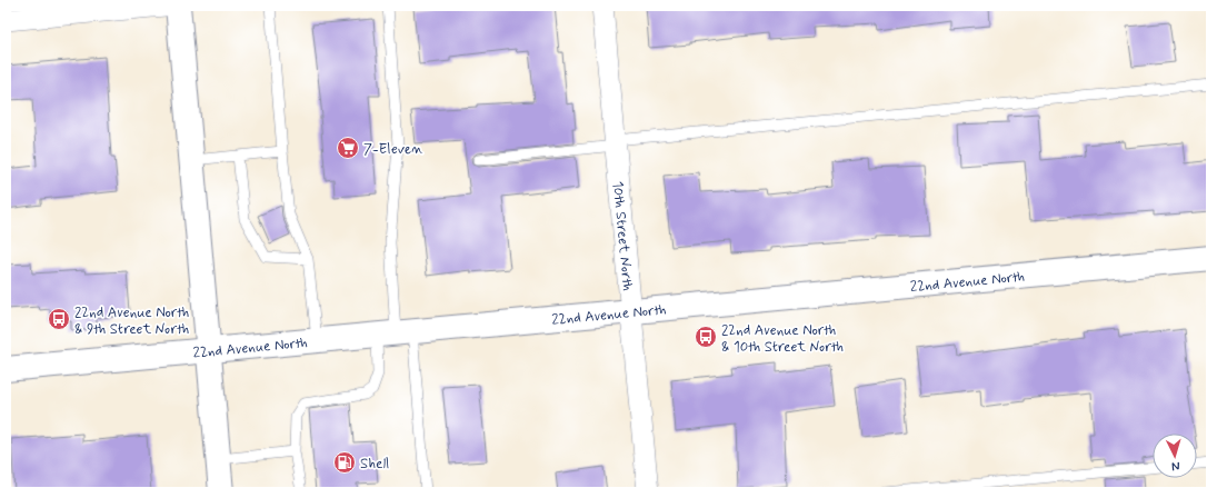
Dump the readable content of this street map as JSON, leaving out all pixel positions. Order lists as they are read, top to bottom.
{
  "streets": {
    "main road": ["22nd Avenue North"],
    "street": ["10th Street North"]
  },
  "crossings": [
    ["10th Street North", "22nd Avenue North"]
  ],
  "places": {
    "supermarket": ["7-Eleven"],
    "bus stop": ["22nd Avenue North & 9th Street North", "22nd Avenue North & 10th Street North"],
    "fuel station": ["Shell"]
  },
  "north": "bottom"
}
